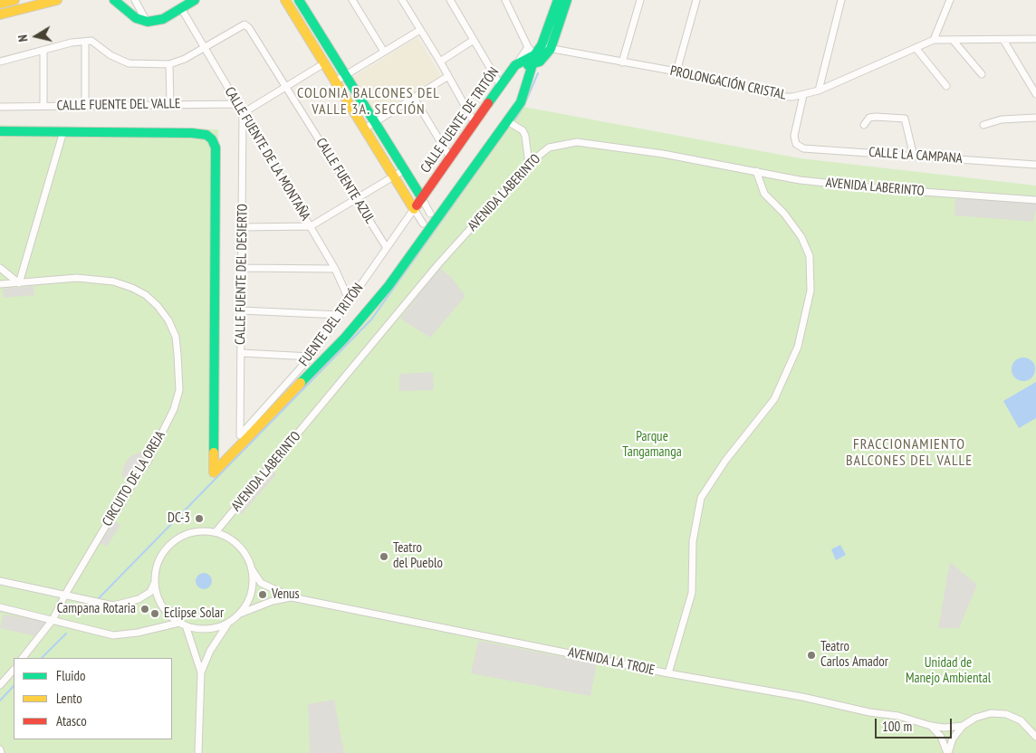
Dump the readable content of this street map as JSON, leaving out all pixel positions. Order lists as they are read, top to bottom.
{
  "streets": {
    "street": [
      "PROLONGACIÓN CRISTAL",
      "CALLE FUENTE DEL VALLE",
      "CALLE FUENTE DE TRITÓN",
      "CALLE FUENTE DE LA MONTAÑA",
      "CALLE LA CAMPANA",
      "CALLE FUENTE AZUL",
      "AVENIDA LABERINTO",
      "CALLE FUENTE DEL DESIERTO",
      "FUENTE DEL TRITÓN",
      "CIRCUITO DE LA OREJA",
      "AVENIDA LA TROJE"
    ]
  },
  "crossings": [
    ["PROLONGACIÓN CRISTAL", "CALLE LA CAMPANA"],
    ["CALLE FUENTE DEL VALLE", "CALLE FUENTE DE LA MONTAÑA"],
    ["CALLE FUENTE DE TRITÓN", "FUENTE DEL TRITÓN"],
    ["CALLE FUENTE DE LA MONTAÑA", "CALLE FUENTE AZUL"],
    ["CALLE FUENTE DE LA MONTAÑA", "CALLE FUENTE DEL DESIERTO"],
    ["CALLE FUENTE DE LA MONTAÑA", "FUENTE DEL TRITÓN"],
    ["CALLE FUENTE AZUL", "FUENTE DEL TRITÓN"],
    ["AVENIDA LABERINTO", "AVENIDA LA TROJE"],
    ["CALLE FUENTE DEL DESIERTO", "FUENTE DEL TRITÓN"]
  ],
  "districts": ["COLONIA BALCONES DEL VALLE 3A. SECCIÓN", "FRACCIONAMIENTO BALCONES DEL VALLE"],
  "parks": ["Parque Tangamanga", "Unidad de Manejo Ambiental"],
  "places": [
    "DC-3",
    "Teatro del Pueblo",
    "Venus",
    "Campana Rotaria",
    "Eclipse Solar",
    "Teatro Carlos Amador"
  ],
  "legend": ["Fluido", "Lento", "Atasco"],
  "scale_bar": "100 m",
  "north": "left"
}
